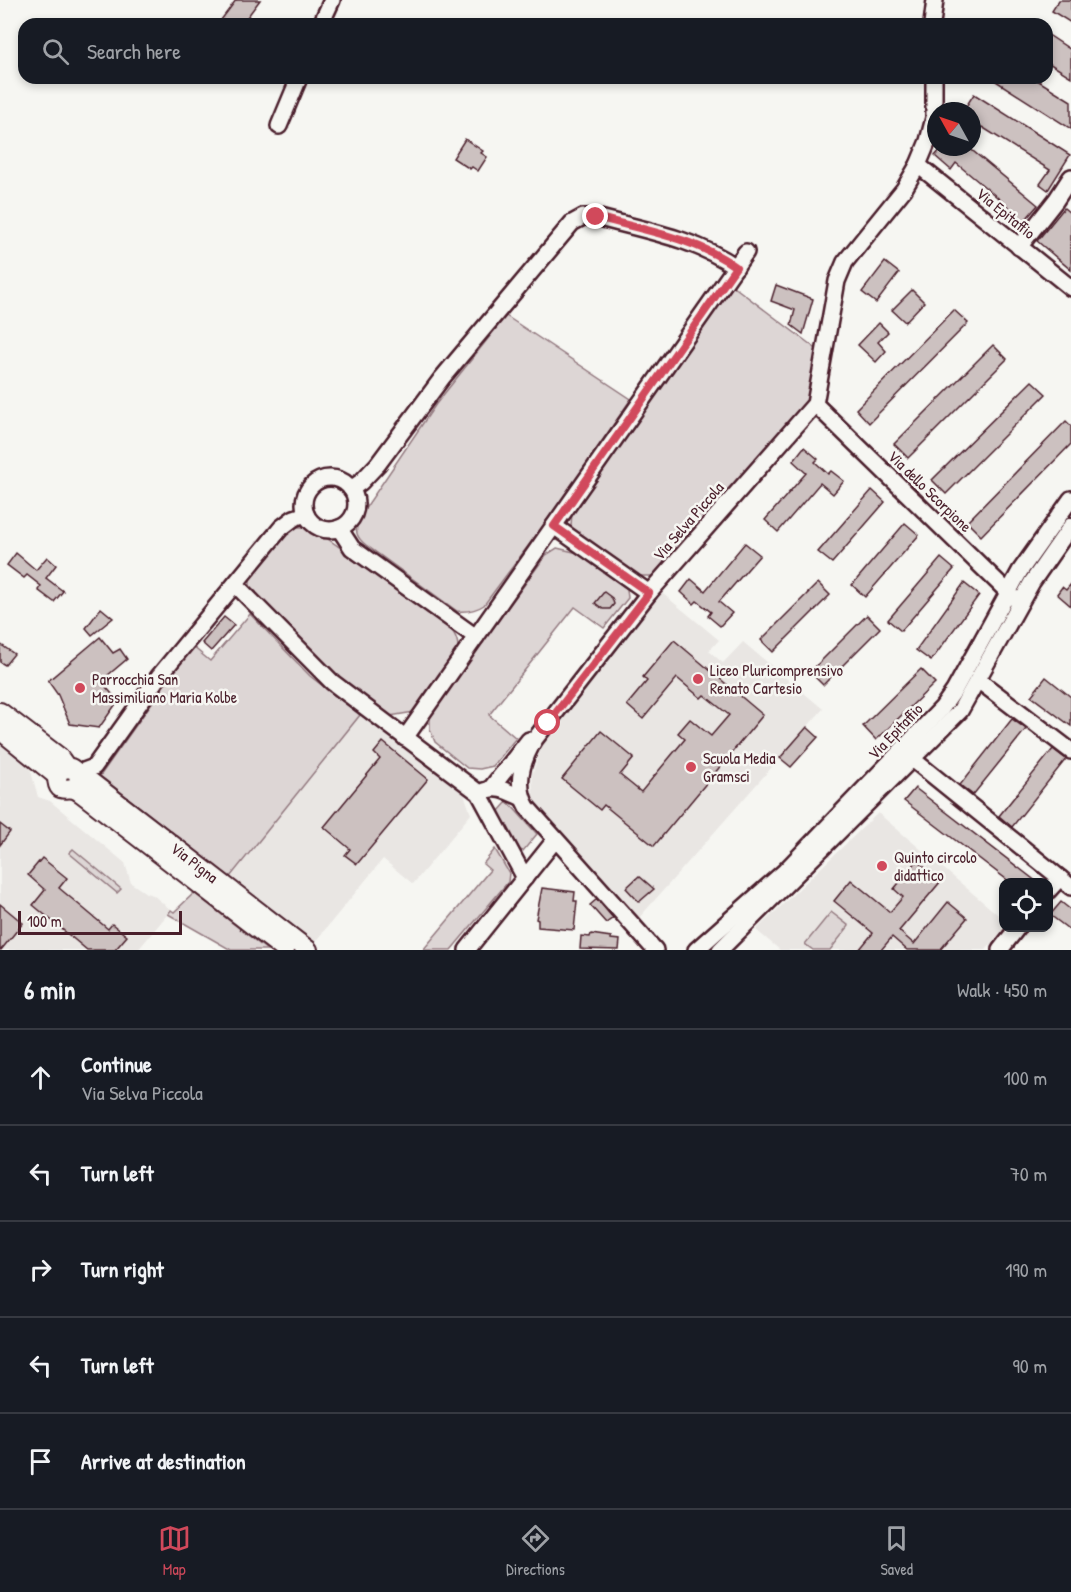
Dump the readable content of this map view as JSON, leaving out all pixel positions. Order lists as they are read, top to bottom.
{
  "streets": {
    "main road": ["Via Pigna"],
    "street": ["Via Epitaffio", "Via dello Scorpione", "Via Selva Piccola"]
  },
  "crossings": [
    ["Via Epitaffio", "Via dello Scorpione"],
    ["Via dello Scorpione", "Via Selva Piccola"]
  ],
  "places": [
    "Liceo Pluricomprensivo Renato Cartesio",
    "Parrocchia San Massimiliano Maria Kolbe",
    "Scuola Media Gramsci",
    "Quinto circolo didattico"
  ],
  "scale_bar": "100 m",
  "north": "top left",
  "page": {
    "search": "Search here",
    "scale": "100 m",
    "heading": ["6 min", "Walk · 450 m"],
    "list": [
      ["Continue", "Via Selva Piccola", "100 m"],
      ["Turn left", "70 m"],
      ["Turn right", "190 m"],
      ["Turn left", "90 m"],
      "Arrive at destination"
    ],
    "nav": ["Map", "Directions", "Saved"]
  }
}
